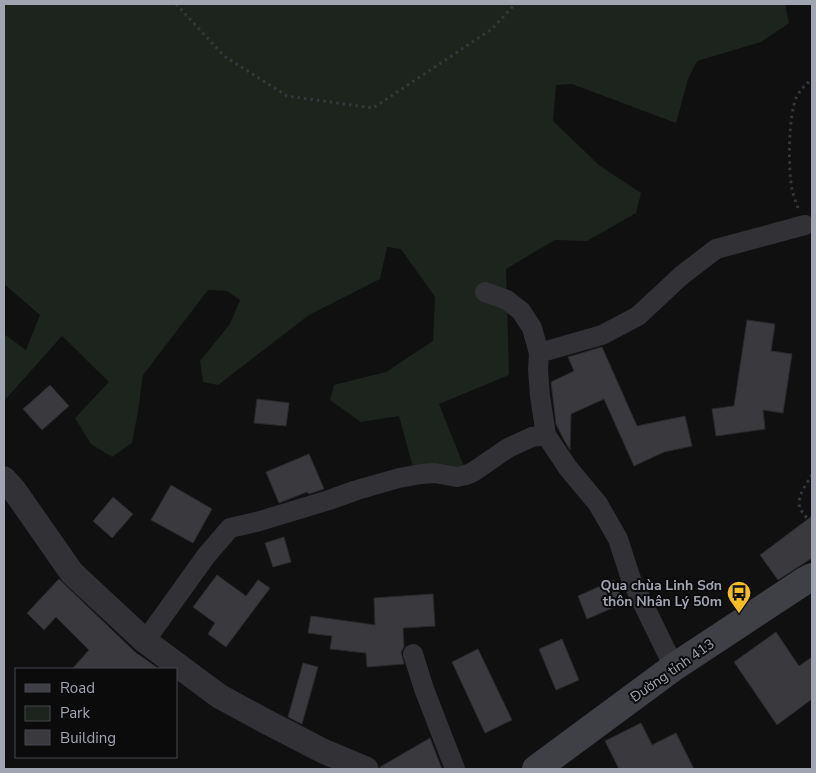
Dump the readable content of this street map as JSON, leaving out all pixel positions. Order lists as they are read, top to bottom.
{
  "streets": {
    "main road": ["Đường tỉnh 413"]
  },
  "places": {
    "bus stop": ["Qua chùa Linh Sơn thôn Nhân Lý 50m"]
  },
  "legend": ["Road", "Park", "Building"]
}
